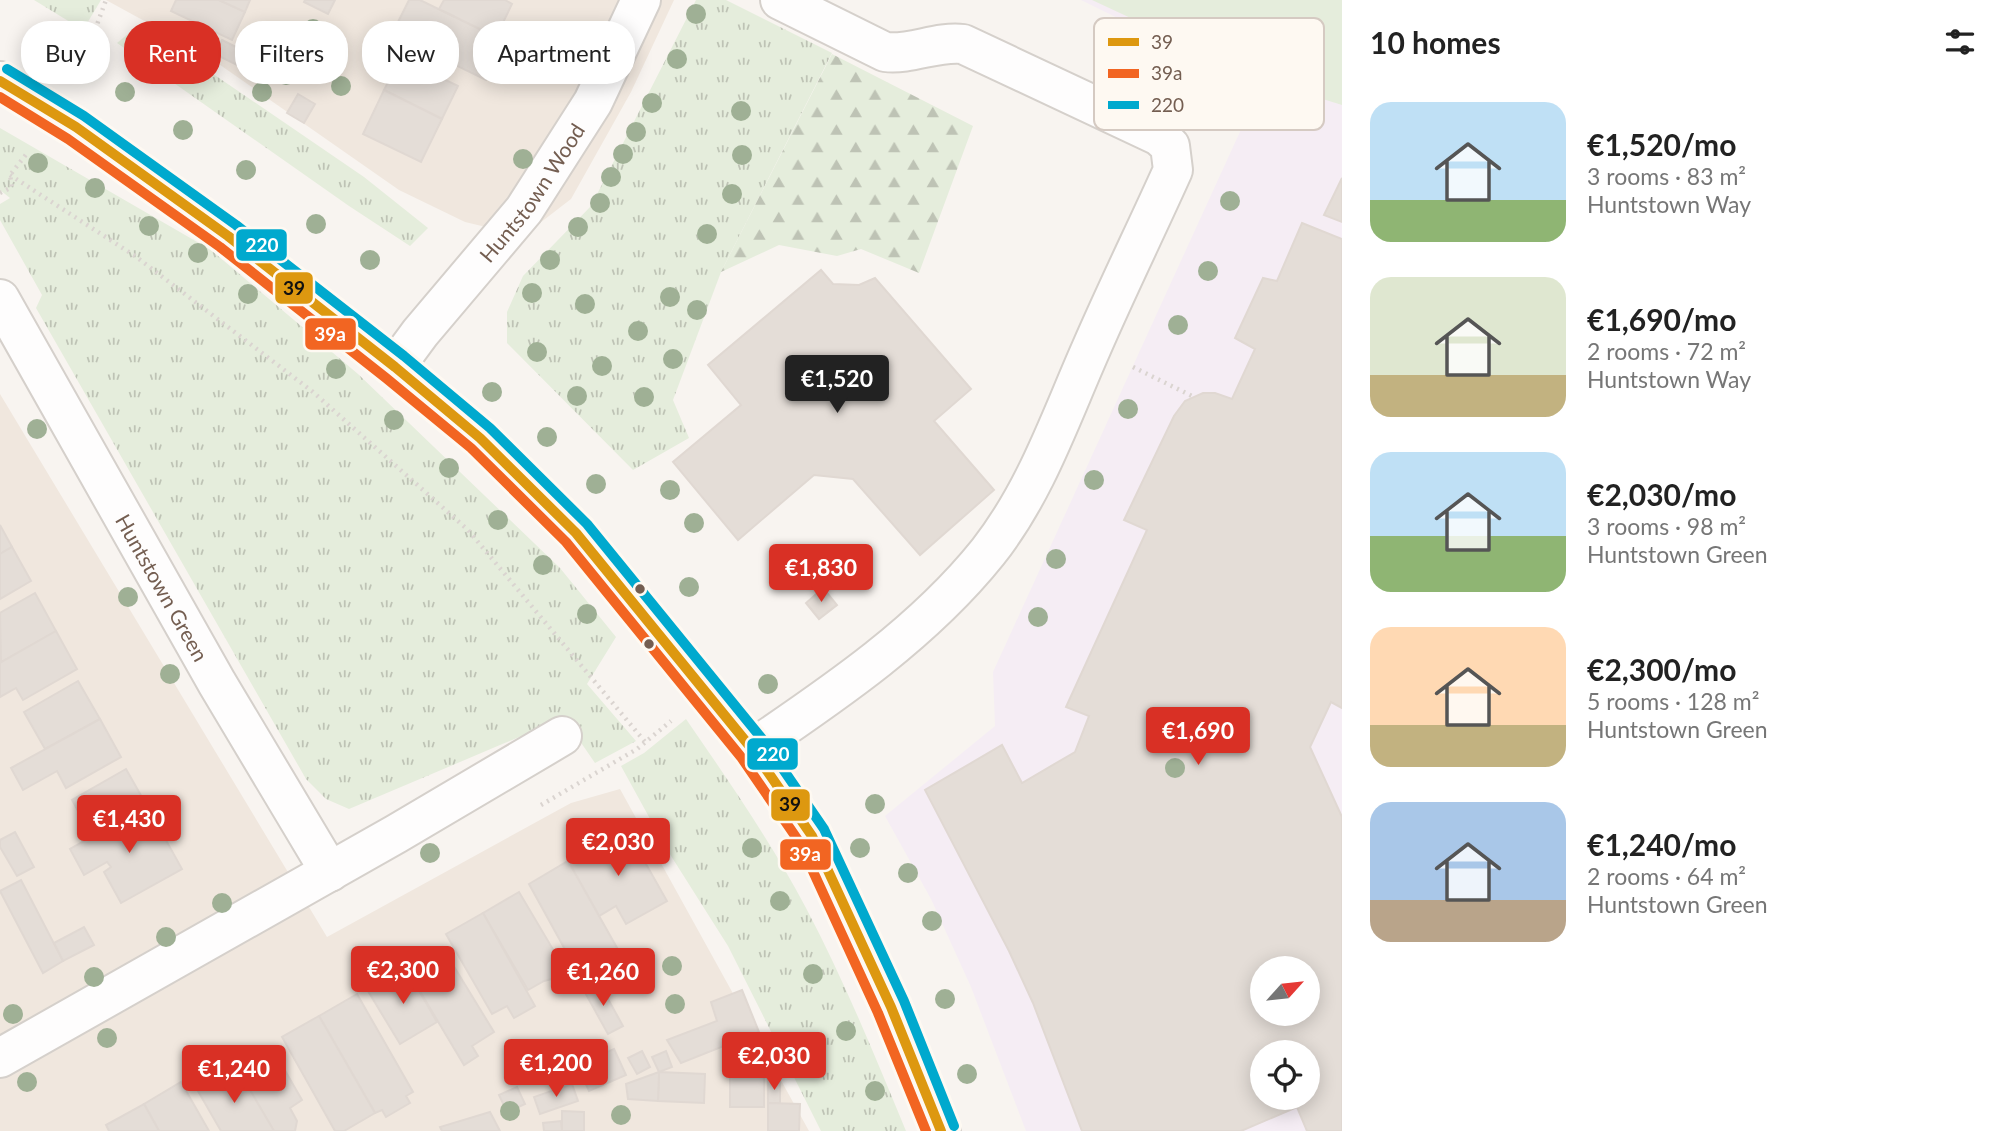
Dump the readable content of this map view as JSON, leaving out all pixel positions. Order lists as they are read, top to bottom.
{
  "streets": {
    "street": ["Huntstown Wood", "Huntstown Green"]
  },
  "lines": ["transit line 220", "transit line 39", "transit line 39a"],
  "legend": ["39", "39a", "220"],
  "north": "top right",
  "page": {
    "heading": "10 homes",
    "chip": [
      "Buy",
      "Rent",
      "Filters",
      "New",
      "Apartment"
    ],
    "list": [
      {
        "name": "€1,520/mo",
        "note": "3 rooms · 83 m² · Huntstown Way"
      },
      {
        "name": "€1,690/mo",
        "note": "2 rooms · 72 m² · Huntstown Way"
      },
      {
        "name": "€2,030/mo",
        "note": "3 rooms · 98 m² · Huntstown Green"
      },
      {
        "name": "€2,300/mo",
        "note": "5 rooms · 128 m² · Huntstown Green"
      },
      {
        "name": "€1,240/mo",
        "note": "2 rooms · 64 m² · Huntstown Green"
      }
    ],
    "price": [
      "€1,520",
      "€1,830",
      "€1,690",
      "€1,430",
      "€2,030",
      "€2,300",
      "€1,260",
      "€2,030",
      "€1,200",
      "€1,240"
    ]
  }
}
